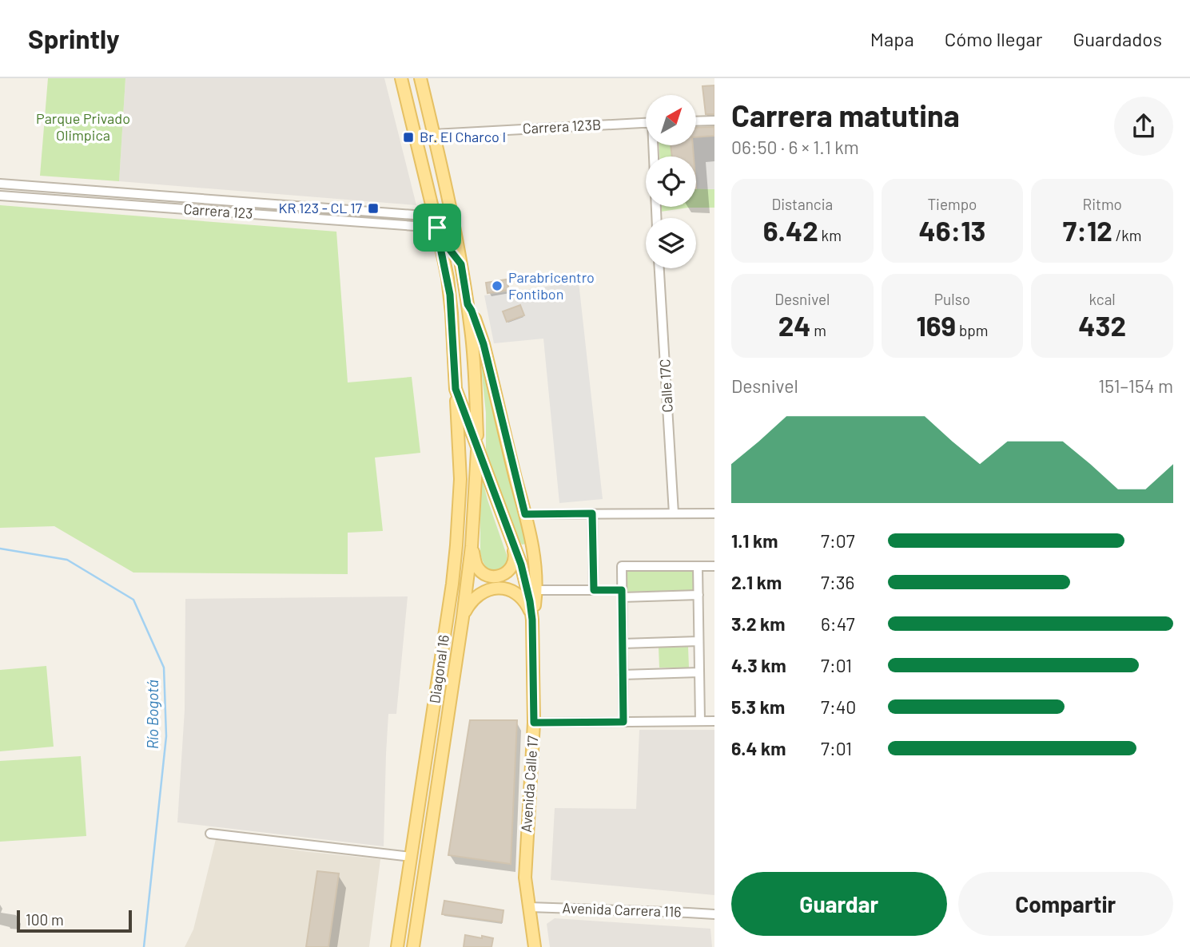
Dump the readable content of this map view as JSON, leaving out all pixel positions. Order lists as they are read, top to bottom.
{
  "streets": {
    "main road": ["Diagonal 16", "Avenida Calle 17"],
    "street": [
      "Carrera 123B",
      "Carrera 123",
      "Calle 17C",
      "Avenida Carrera 116"
    ]
  },
  "crossings": [
    ["Carrera 123B", "Avenida Calle 17"],
    ["Carrera 123", "Avenida Calle 17"],
    ["Diagonal 16", "Avenida Calle 17"],
    ["Avenida Calle 17", "Avenida Carrera 116"]
  ],
  "water": ["Río Bogotá"],
  "parks": ["Parque Privado Olimpica"],
  "places": {
    "transit": ["Br. El Charco I", "KR 123 - CL 17"],
    "other": ["Parabricentro Fontibon"]
  },
  "scale_bar": "100 m",
  "north": "top right",
  "page": {
    "header": "Sprintly",
    "nav": ["Mapa", "Cómo llegar", "Guardados"],
    "heading": ["Carrera matutina", "06:50 · 6 × 1.1 km"],
    "stats": [
      ["Distancia", "6.42 km"],
      ["Tiempo", "46:13"],
      ["Ritmo", "7:12 /km"],
      ["Desnivel", "24 m"],
      ["Pulso", "169 bpm"],
      ["kcal", "432"]
    ],
    "chart": ["Desnivel", "151–154 m"],
    "list": [
      {
        "name": "1.1 km",
        "note": "7:07"
      },
      {
        "name": "2.1 km",
        "note": "7:36"
      },
      {
        "name": "3.2 km",
        "note": "6:47"
      },
      {
        "name": "4.3 km",
        "note": "7:01"
      },
      {
        "name": "5.3 km",
        "note": "7:40"
      },
      {
        "name": "6.4 km",
        "note": "7:01"
      }
    ],
    "buttons": ["Guardar", "Compartir"],
    "scale": "100 m"
  }
}
